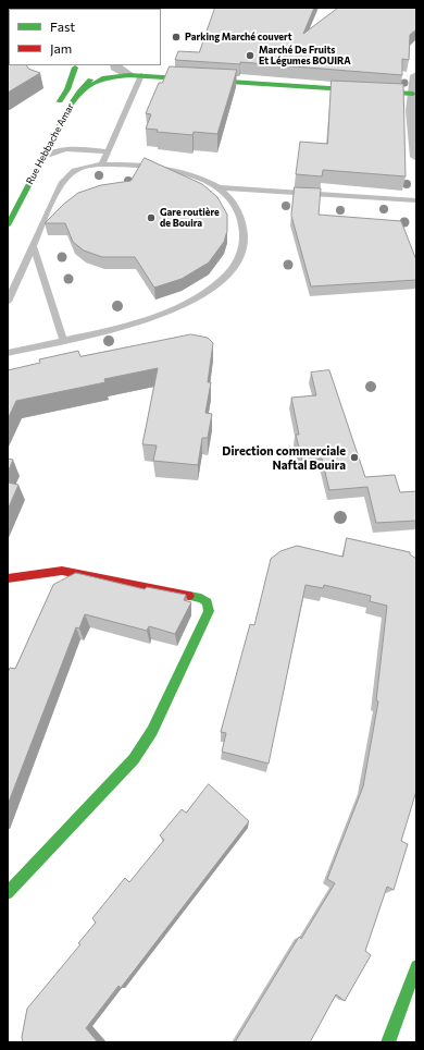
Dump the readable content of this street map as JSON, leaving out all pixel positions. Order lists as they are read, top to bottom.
{
  "streets": {
    "street": ["Rue Hebbache Amar"]
  },
  "places": [
    "Parking Marché couvert",
    "Marché De Fruits Et Légumes BOUIRA",
    "Gare routière de Bouira",
    "Direction commerciale Naftal Bouira"
  ],
  "legend": ["Fast", "Jam"]
}
